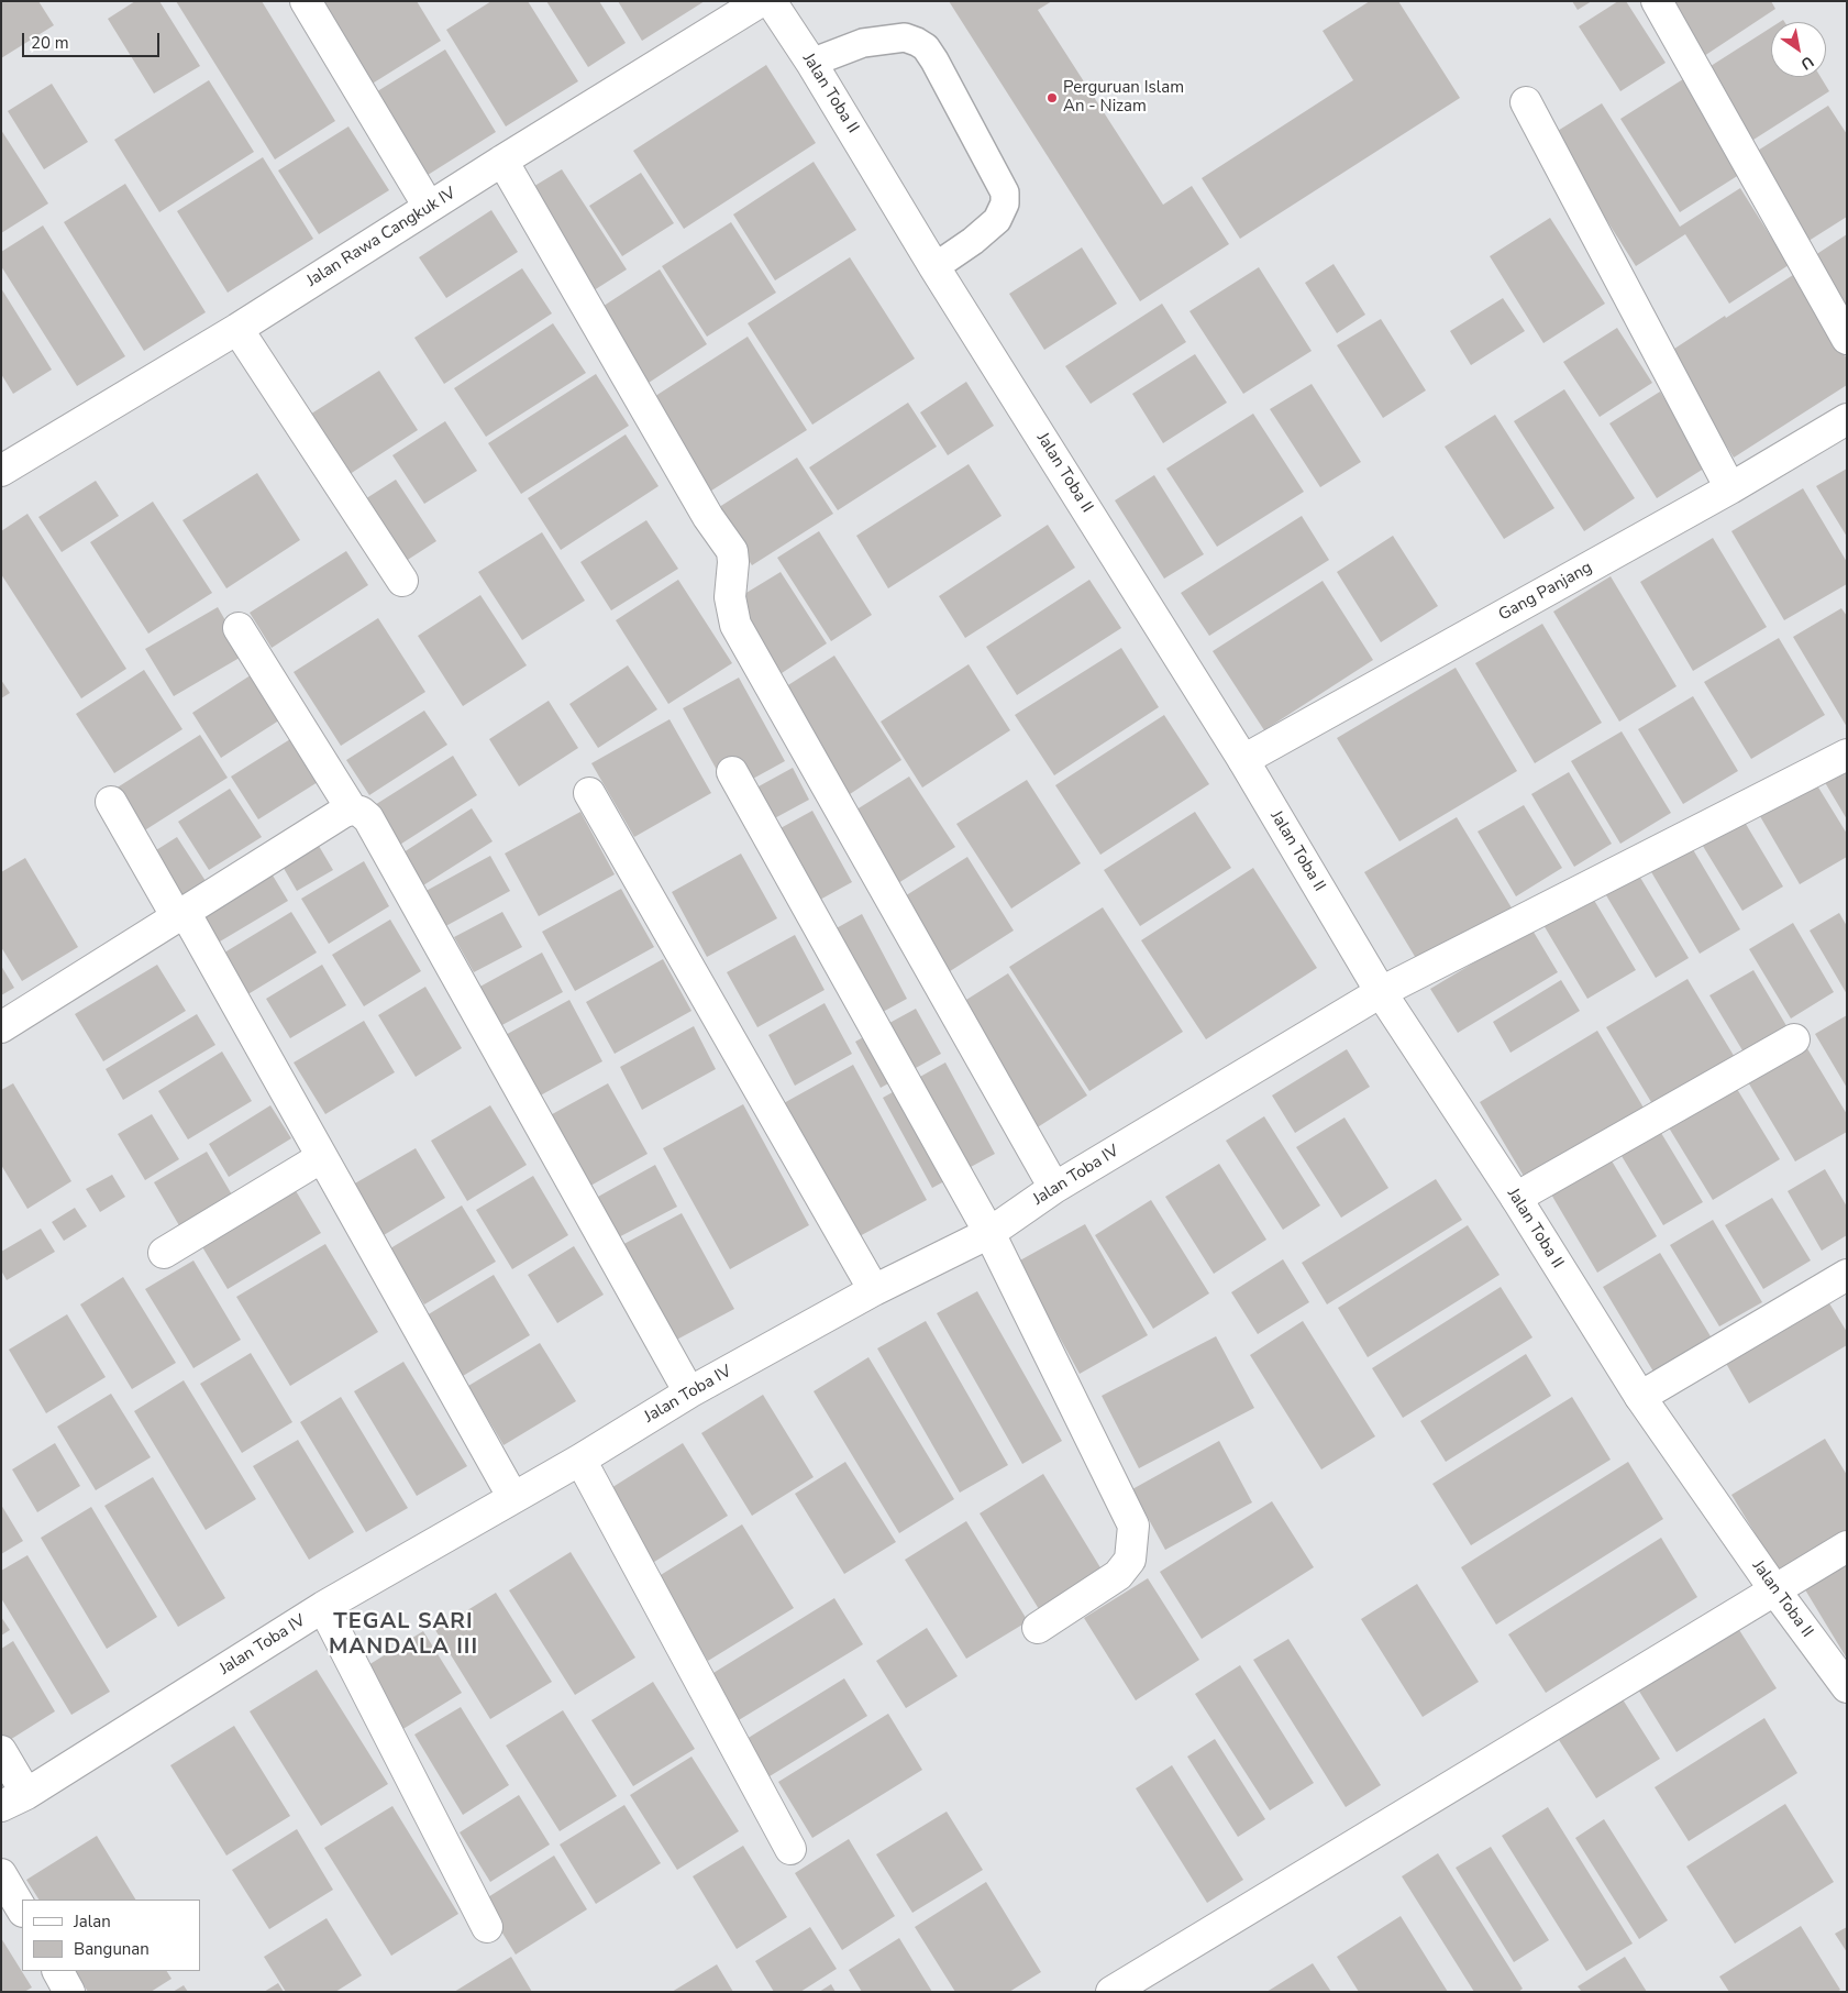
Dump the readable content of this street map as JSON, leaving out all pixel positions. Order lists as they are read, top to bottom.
{
  "streets": {
    "street": [
      "Jalan Toba II",
      "Jalan Rawa Cangkuk IV",
      "Gang Panjang",
      "Jalan Toba IV"
    ]
  },
  "crossings": [
    ["Jalan Toba II", "Gang Panjang"],
    ["Jalan Toba II", "Jalan Toba IV"]
  ],
  "districts": ["TEGAL SARI MANDALA III"],
  "places": ["Perguruan Islam An - Nizam"],
  "legend": ["Jalan", "Bangunan"],
  "scale_bar": "20 m",
  "north": "bottom right"
}
